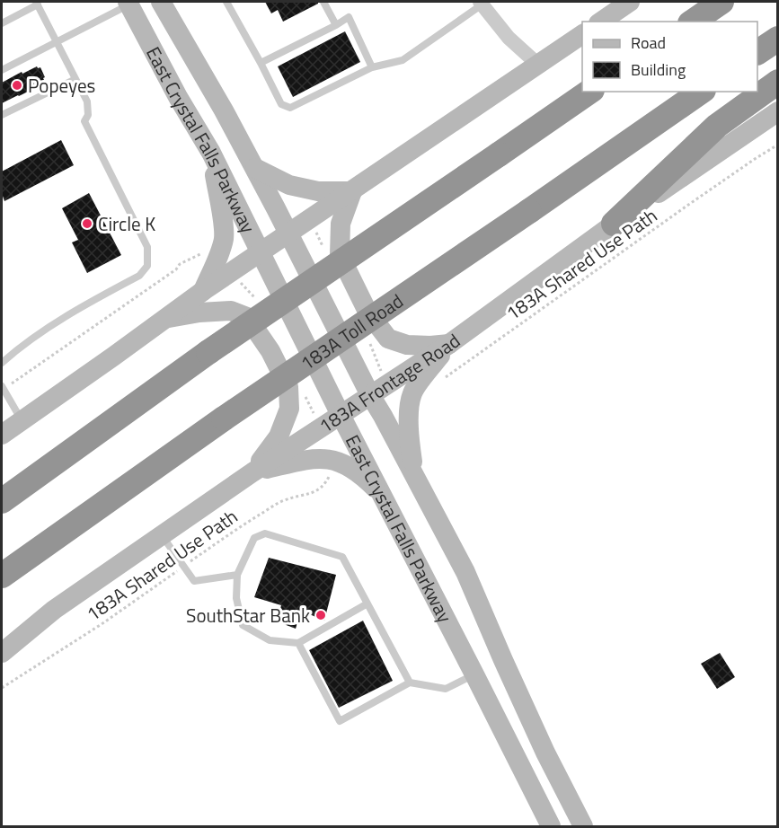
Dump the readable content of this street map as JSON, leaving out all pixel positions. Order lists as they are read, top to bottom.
{
  "streets": {
    "highway": ["183A Toll Road"],
    "main road": ["East Crystal Falls Parkway", "183A Frontage Road"],
    "path": ["183A Shared Use Path"]
  },
  "crossings": [
    ["East Crystal Falls Parkway", "183A Frontage Road"]
  ],
  "places": ["Popeyes", "Circle K", "SouthStar Bank"],
  "legend": ["Road", "Building"]
}
